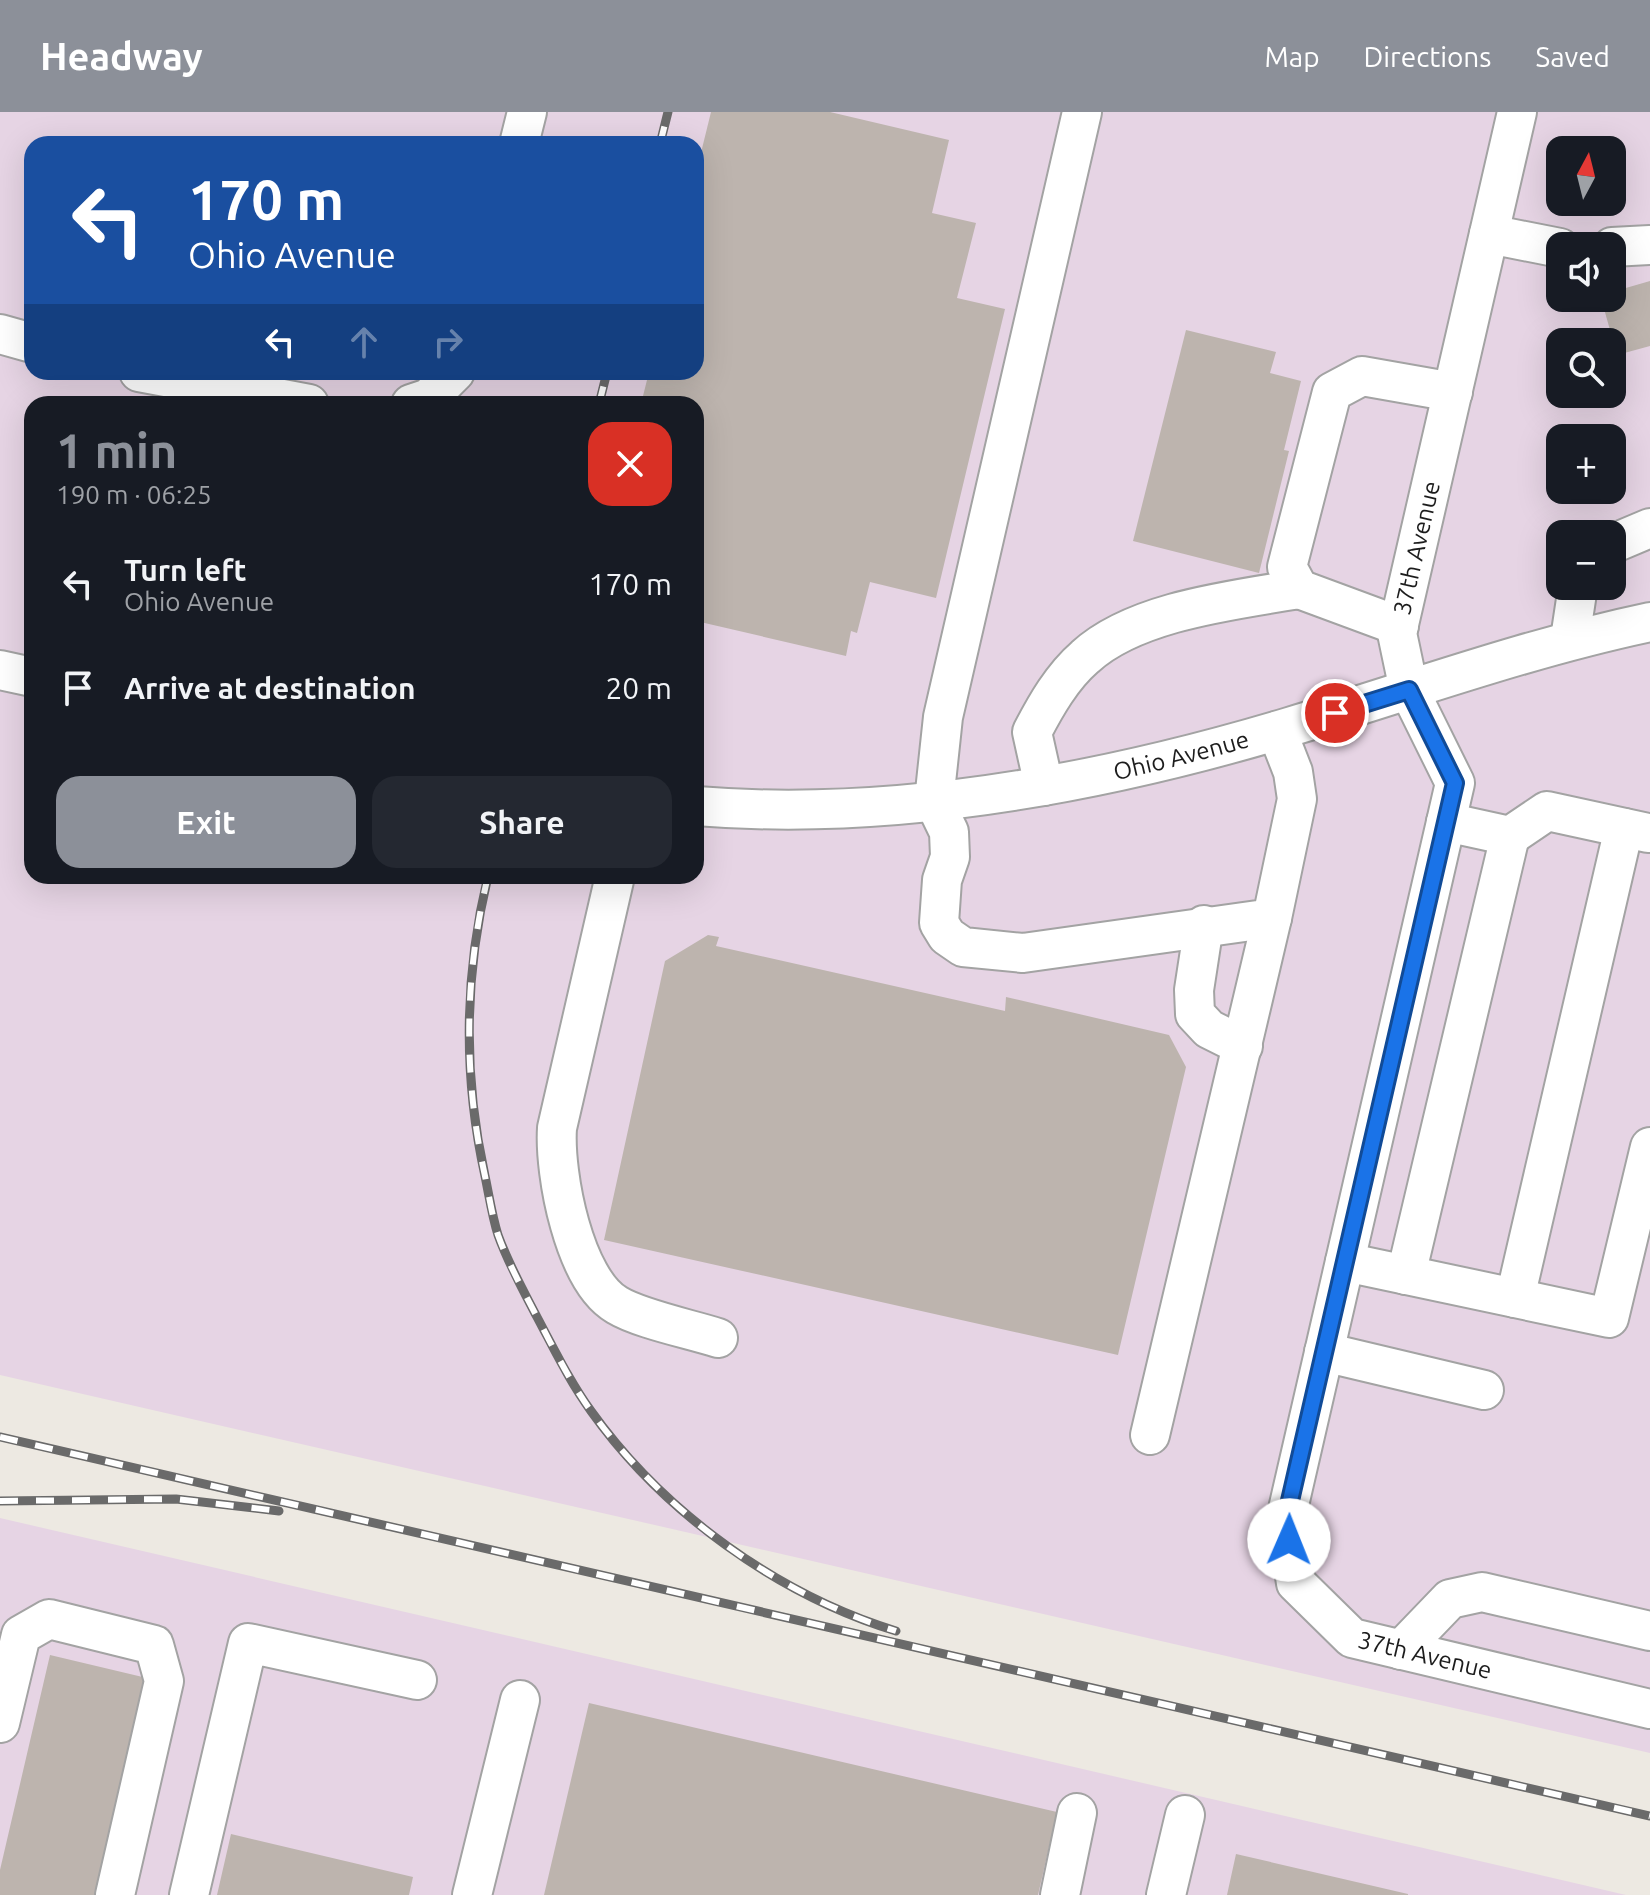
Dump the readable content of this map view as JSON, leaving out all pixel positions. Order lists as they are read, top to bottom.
{
  "streets": {
    "street": ["37th Avenue", "Ohio Avenue"]
  },
  "crossings": [
    ["37th Avenue", "Ohio Avenue"]
  ],
  "north": "top",
  "page": {
    "header": "Headway",
    "nav": ["Map", "Directions", "Saved"],
    "map_buttons": ["+", "−"],
    "turn": ["170 m", "Ohio Avenue"],
    "heading": ["1 min", "190 m · 06:25"],
    "list": [
      {
        "name": "Turn left",
        "note": "Ohio Avenue",
        "value": "170 m"
      },
      {
        "name": "Arrive at destination",
        "value": "20 m"
      }
    ],
    "buttons": ["Exit", "Share"]
  }
}
